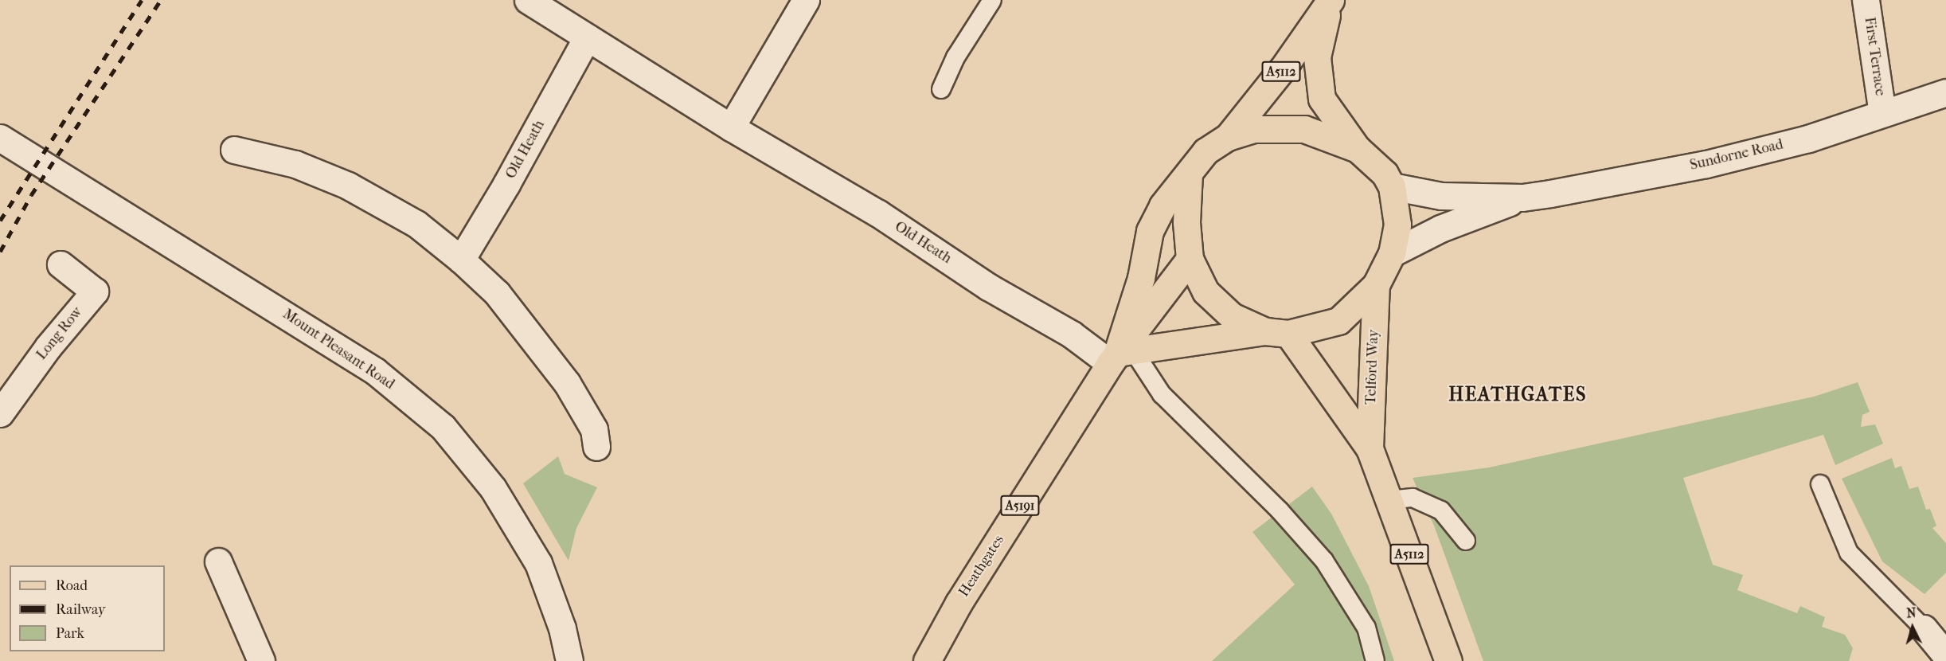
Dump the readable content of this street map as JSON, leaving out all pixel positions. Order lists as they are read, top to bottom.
{
  "streets": {
    "main road": [
      "A5112",
      "Telford Way",
      "A5191",
      "Heathgates"
    ],
    "street": [
      "First Terrace",
      "Old Heath",
      "Sundorne Road",
      "Long Row",
      "Mount Pleasant Road"
    ]
  },
  "crossings": [
    ["First Terrace", "Sundorne Road"],
    ["A5112", "Sundorne Road"],
    ["A5112", "Telford Way"],
    ["A5112", "A5191"],
    ["Old Heath", "A5191"],
    ["Old Heath", "Heathgates"],
    ["A5191", "Heathgates"]
  ],
  "districts": ["HEATHGATES"],
  "legend": ["Road", "Railway", "Park"],
  "north": "top"
}
